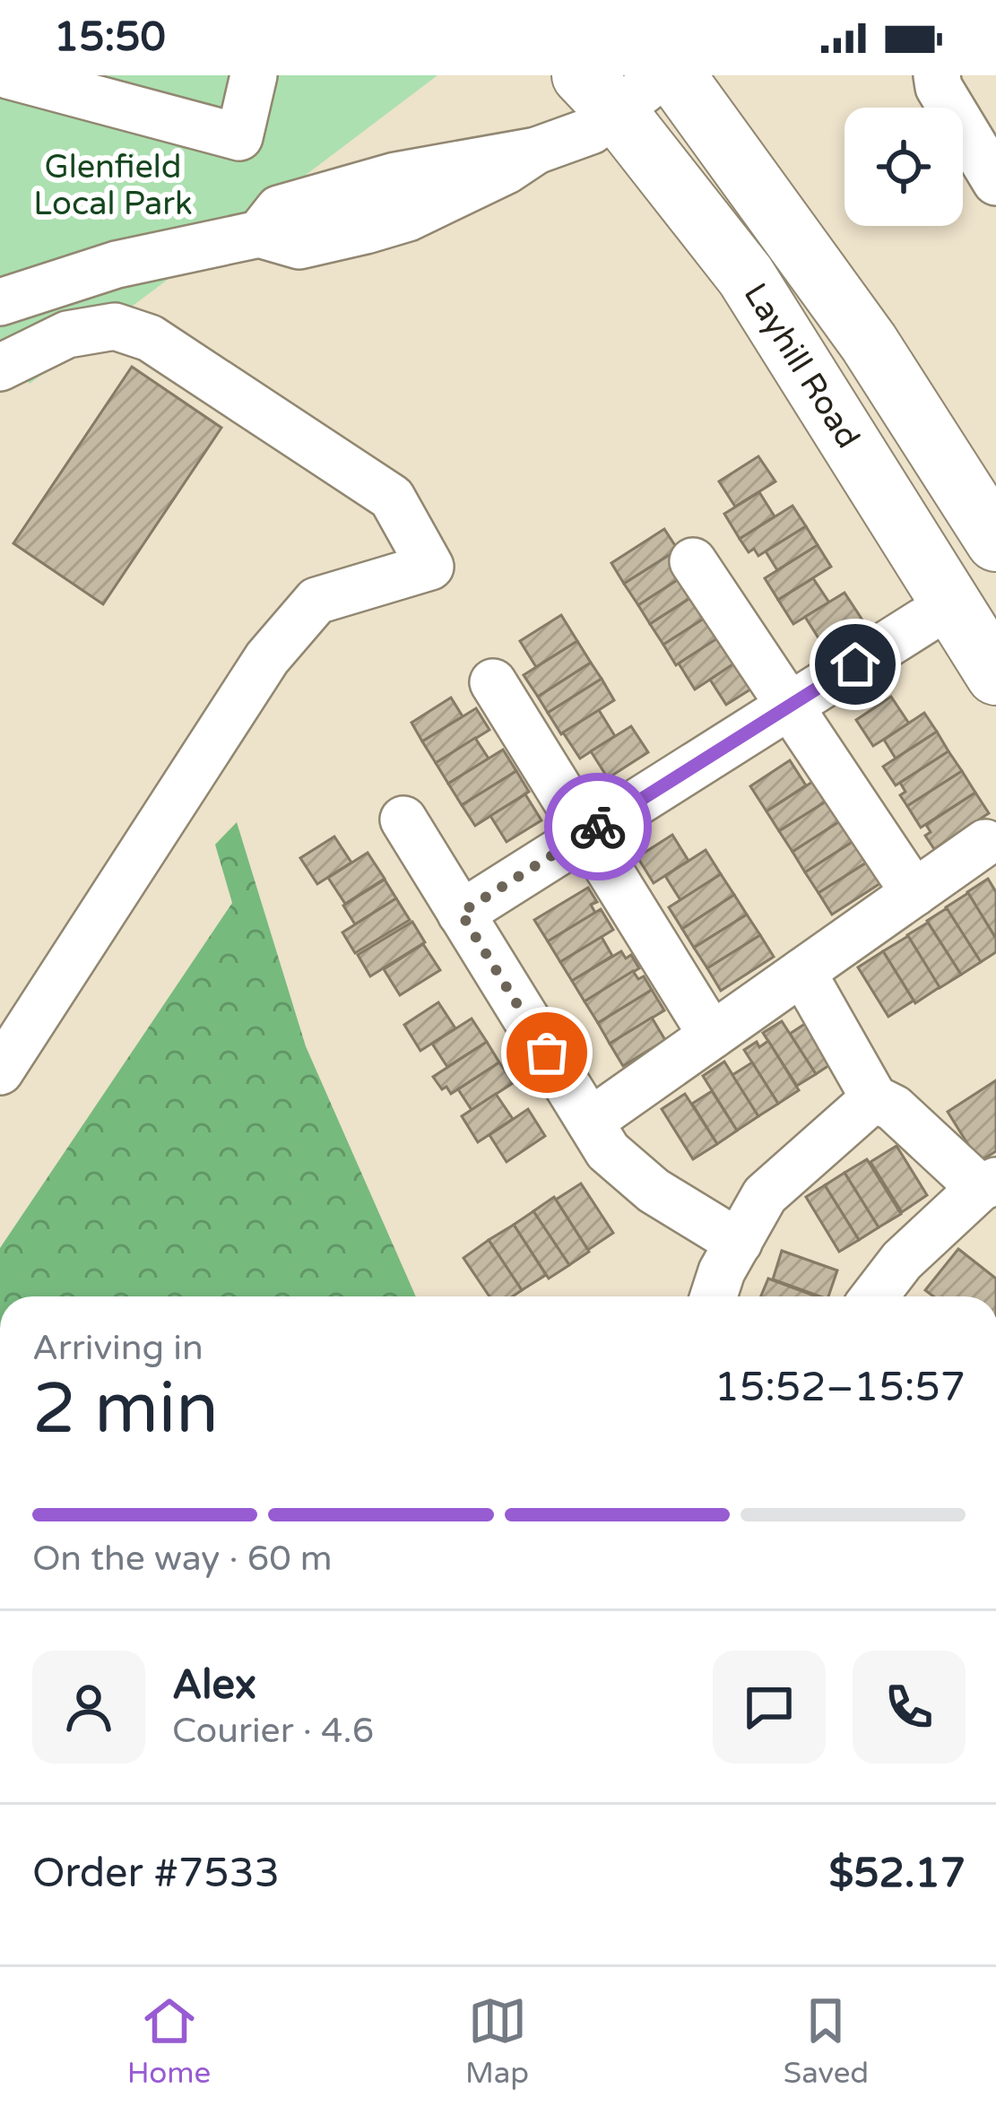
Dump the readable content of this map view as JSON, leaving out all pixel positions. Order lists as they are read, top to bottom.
{
  "streets": {
    "main road": ["Layhill Road"]
  },
  "parks": ["Glenfield Local Park"],
  "page": {
    "status": "15:50",
    "heading": ["2 min", "Arriving in", "15:52–15:57"],
    "panel": [
      "Alex",
      "Courier · 4.6",
      "Order #7533",
      "$52.17"
    ],
    "bar": "On the way · 60 m",
    "tabs": ["Home", "Map", "Saved"]
  }
}
